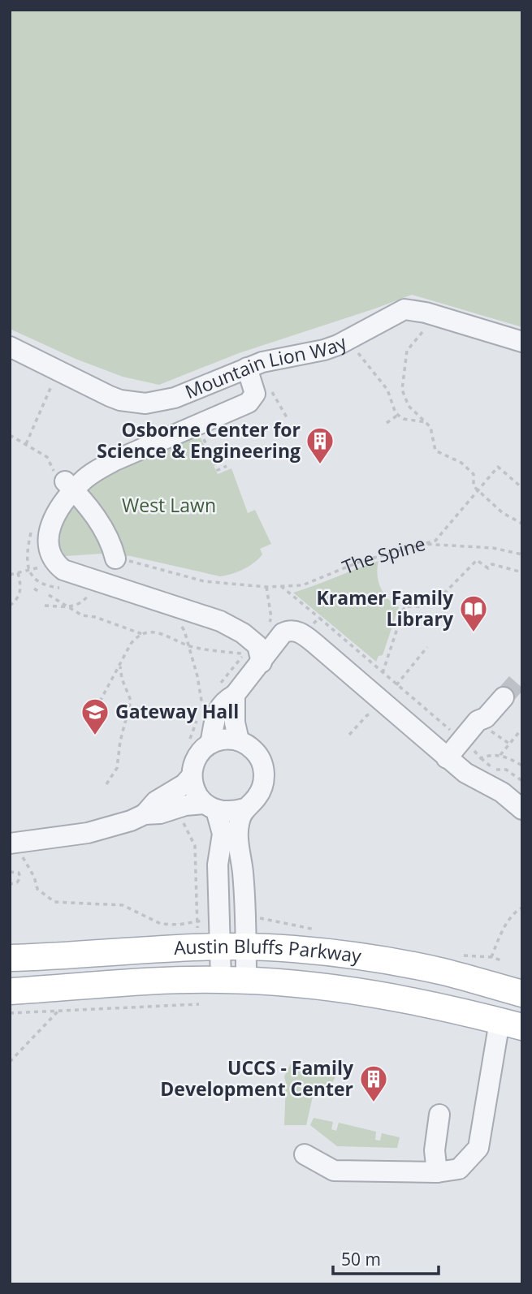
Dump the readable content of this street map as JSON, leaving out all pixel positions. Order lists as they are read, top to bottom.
{
  "streets": {
    "main road": ["Austin Bluffs Parkway"],
    "street": ["Mountain Lion Way"],
    "path": ["The Spine"]
  },
  "parks": ["West Lawn"],
  "places": {
    "building": ["Osborne Center for Science & Engineering", "UCCS - Family Development Center"],
    "library": ["Kramer Family Library"],
    "school or university": ["Gateway Hall"]
  },
  "scale_bar": "50 m"
}
